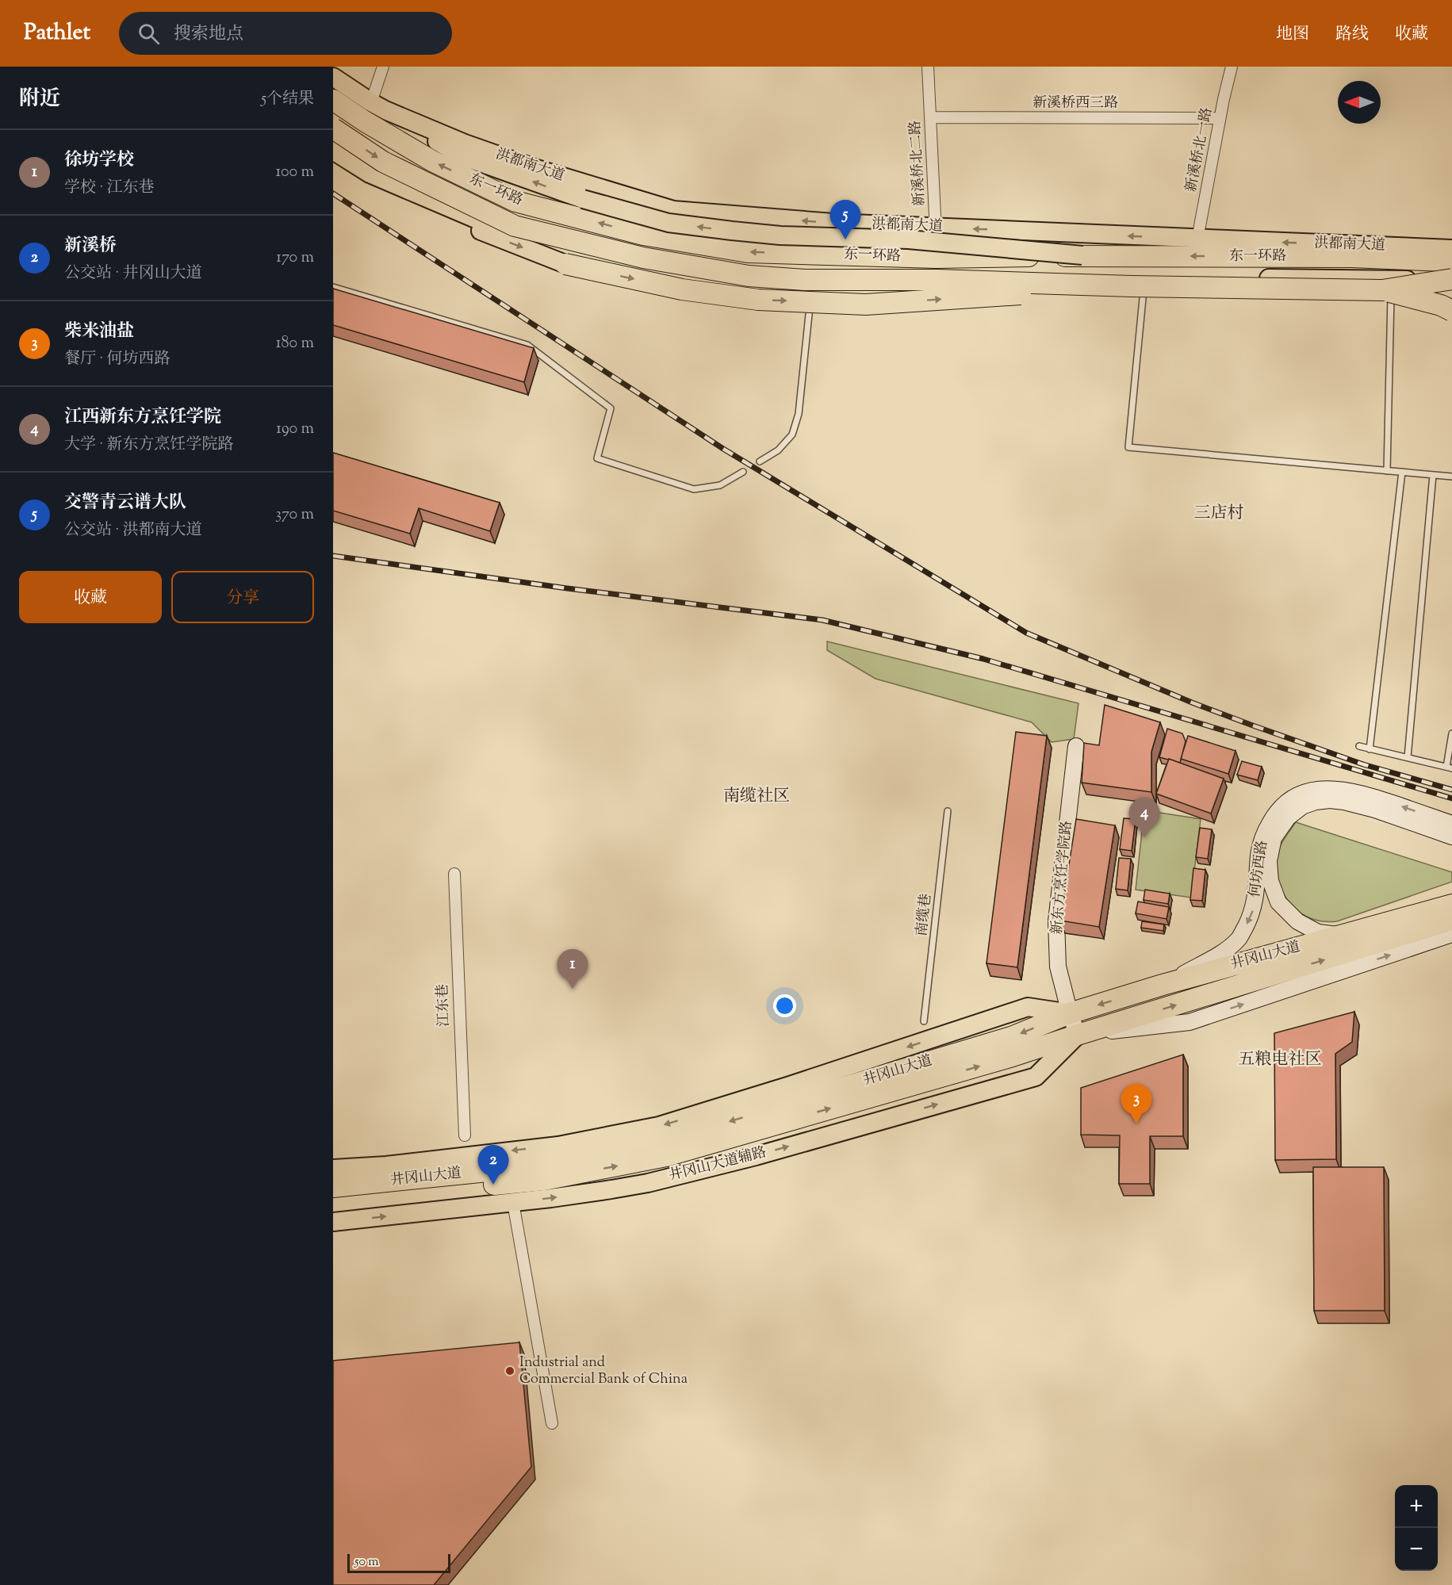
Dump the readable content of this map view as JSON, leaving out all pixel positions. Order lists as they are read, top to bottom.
{
  "streets": {
    "highway": ["东一环路", "井冈山大道"],
    "main road": [
      "洪都南大道",
      "何坊西路",
      "新东方烹饪学院路",
      "井冈山大道辅路"
    ],
    "street": [
      "新溪桥西三路",
      "新溪桥北一路",
      "新溪桥北二路",
      "江东巷"
    ],
    "lane": ["南缆巷"]
  },
  "crossings": [
    ["新溪桥西三路", "新溪桥北一路"],
    ["新溪桥西三路", "新溪桥北二路"],
    ["新溪桥北一路", "洪都南大道"],
    ["新溪桥北二路", "洪都南大道"],
    ["新溪桥北二路", "东一环路"],
    ["洪都南大道", "东一环路"],
    ["何坊西路", "井冈山大道"],
    ["新东方烹饪学院路", "井冈山大道"],
    ["新东方烹饪学院路", "井冈山大道辅路"],
    ["井冈山大道", "井冈山大道辅路"]
  ],
  "districts": ["三店村", "南缆社区", "五粮电社区"],
  "places": ["Industrial and Commercial Bank of China"],
  "scale_bar": "50 m",
  "north": "left",
  "page": {
    "header": "Pathlet",
    "search": "搜索地点",
    "nav": ["地图", "路线", "收藏"],
    "heading": ["附近", "5个结果"],
    "list": [
      {
        "mark": "1",
        "name": "徐坊学校",
        "note": "学校 · 江东巷",
        "value": "100 m"
      },
      {
        "mark": "2",
        "name": "新溪桥",
        "note": "公交站 · 井冈山大道",
        "value": "170 m"
      },
      {
        "mark": "3",
        "name": "柴米油盐",
        "note": "餐厅 · 何坊西路",
        "value": "180 m"
      },
      {
        "mark": "4",
        "name": "江西新东方烹饪学院",
        "note": "大学 · 新东方烹饪学院路",
        "value": "190 m"
      },
      {
        "mark": "5",
        "name": "交警青云谱大队",
        "note": "公交站 · 洪都南大道",
        "value": "370 m"
      }
    ],
    "pins": [
      "5",
      "4",
      "1",
      "3",
      "2"
    ],
    "buttons": ["收藏", "分享"],
    "map_buttons": ["+", "−"],
    "scale": "50 m"
  }
}
